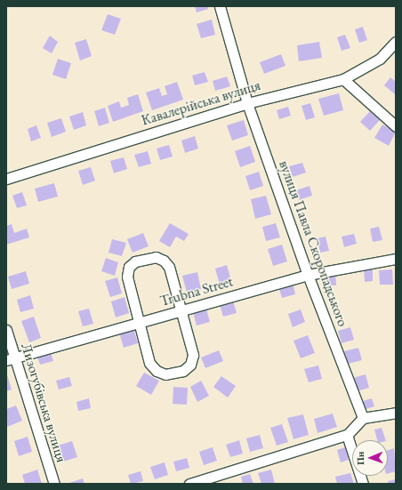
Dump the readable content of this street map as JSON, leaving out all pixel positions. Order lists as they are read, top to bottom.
{
  "streets": {
    "street": [
      "Кавалерійська вулиця",
      "вулиця Павла Скоропадського",
      "Trubna Street",
      "Лизогубівська вулиця"
    ]
  },
  "crossings": [
    ["Кавалерійська вулиця", "вулиця Павла Скоропадського"],
    ["вулиця Павла Скоропадського", "Trubna Street"],
    ["Trubna Street", "Лизогубівська вулиця"]
  ],
  "north": "left"
}
